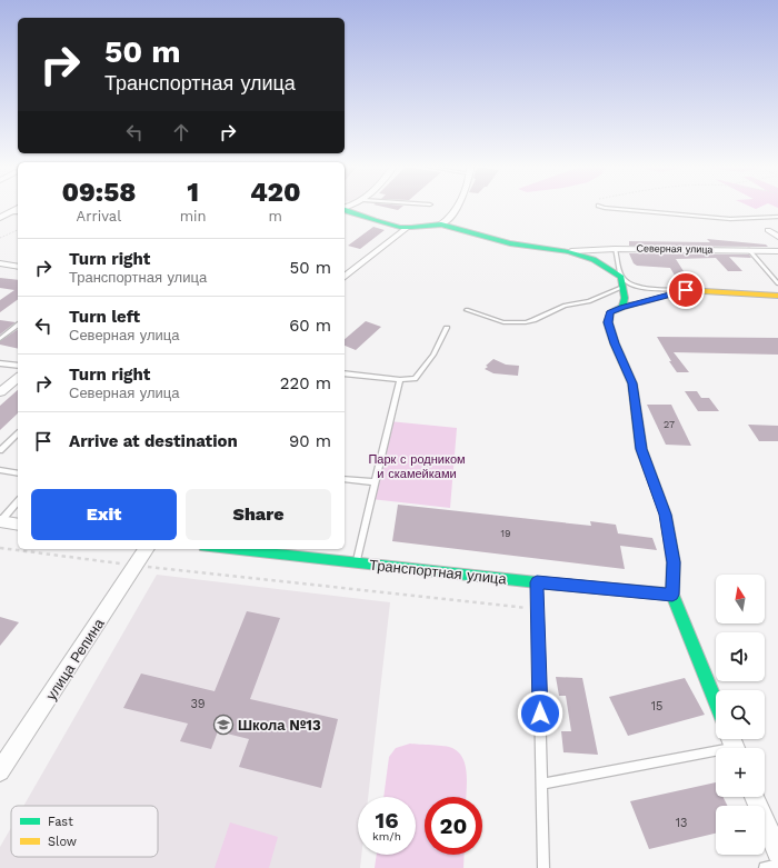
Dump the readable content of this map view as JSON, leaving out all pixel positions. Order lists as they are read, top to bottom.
{
  "streets": {
    "street": ["Северная улица", "Транспортная улица", "улица Репина"]
  },
  "parks": ["Парк с родником и скамейками"],
  "places": {
    "school or university": ["Школа №13"]
  },
  "house_numbers": [
    "27",
    "19",
    "39",
    "15",
    "13"
  ],
  "legend": ["Fast", "Slow"],
  "north": "top",
  "page": {
    "turn": ["50 m", "Транспортная улица"],
    "eta": [
      "09:58",
      "Arrival",
      "1",
      "min",
      "420",
      "m"
    ],
    "list": [
      {
        "name": "Turn right",
        "note": "Транспортная улица",
        "value": "50 m"
      },
      {
        "name": "Turn left",
        "note": "Северная улица",
        "value": "60 m"
      },
      {
        "name": "Turn right",
        "note": "Северная улица",
        "value": "220 m"
      },
      {
        "name": "Arrive at destination",
        "value": "90 m"
      }
    ],
    "buttons": ["Exit", "Share"],
    "map_buttons": ["+", "−"],
    "speed": "16 km/h",
    "limit": "20"
  }
}
